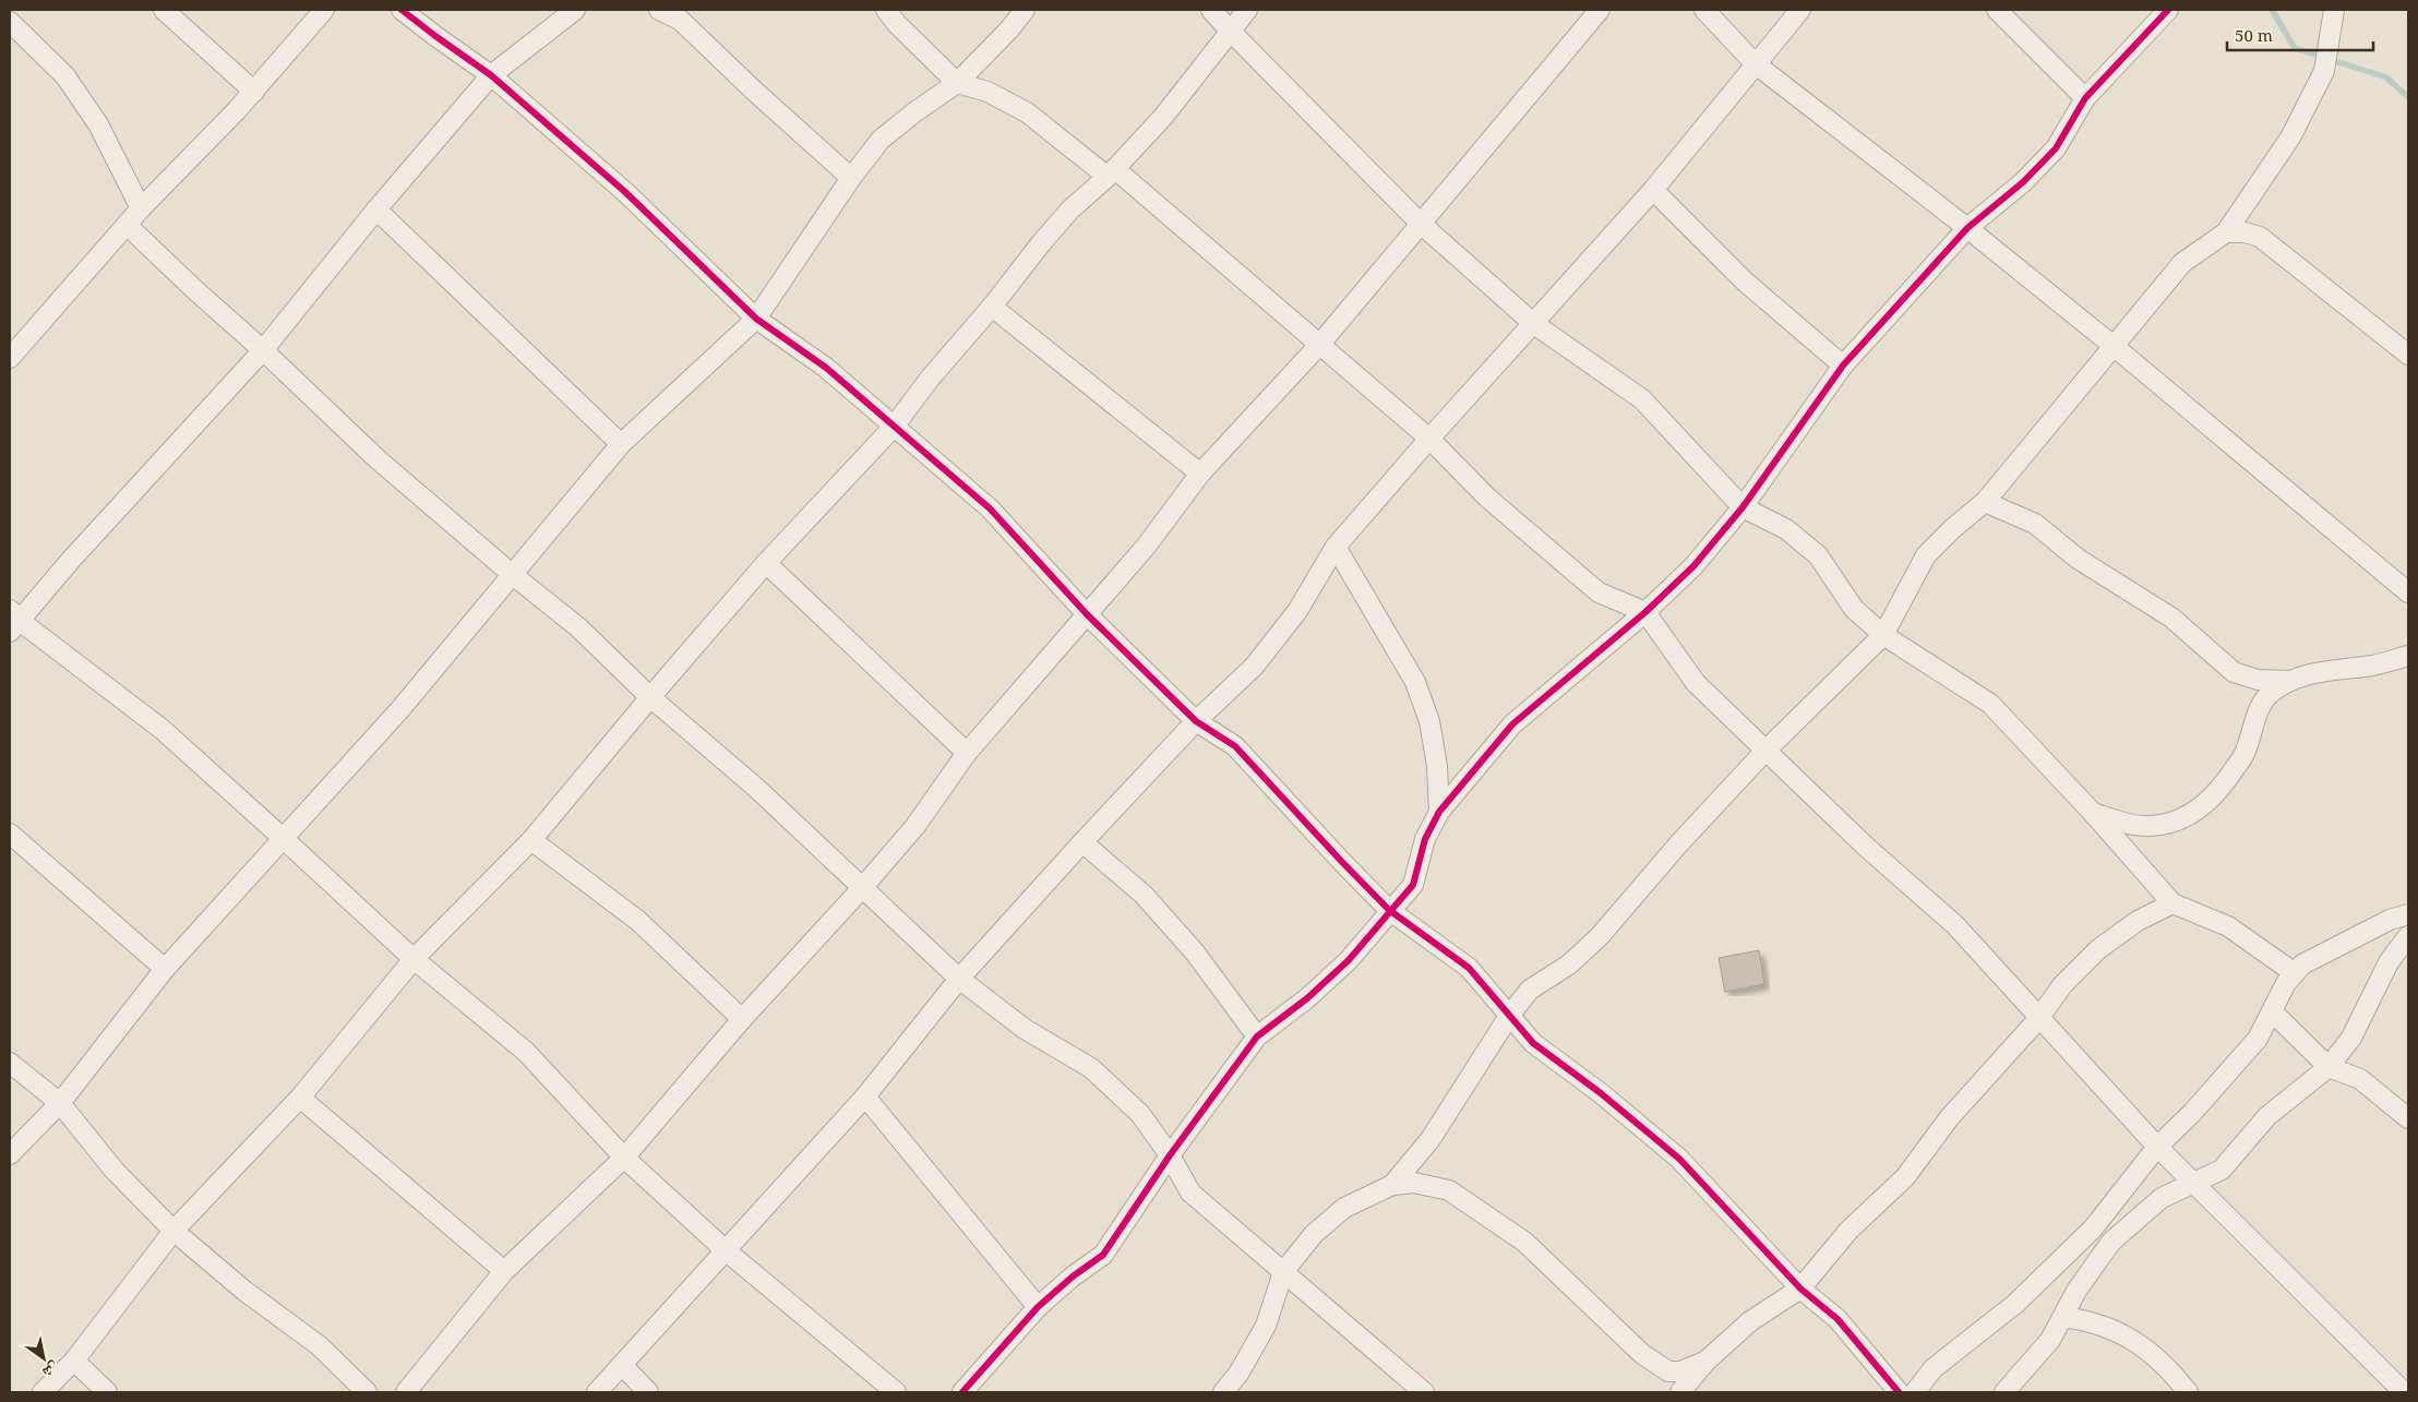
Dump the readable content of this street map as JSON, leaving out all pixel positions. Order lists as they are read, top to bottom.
{
  "scale_bar": "50 m",
  "north": "bottom right"
}
